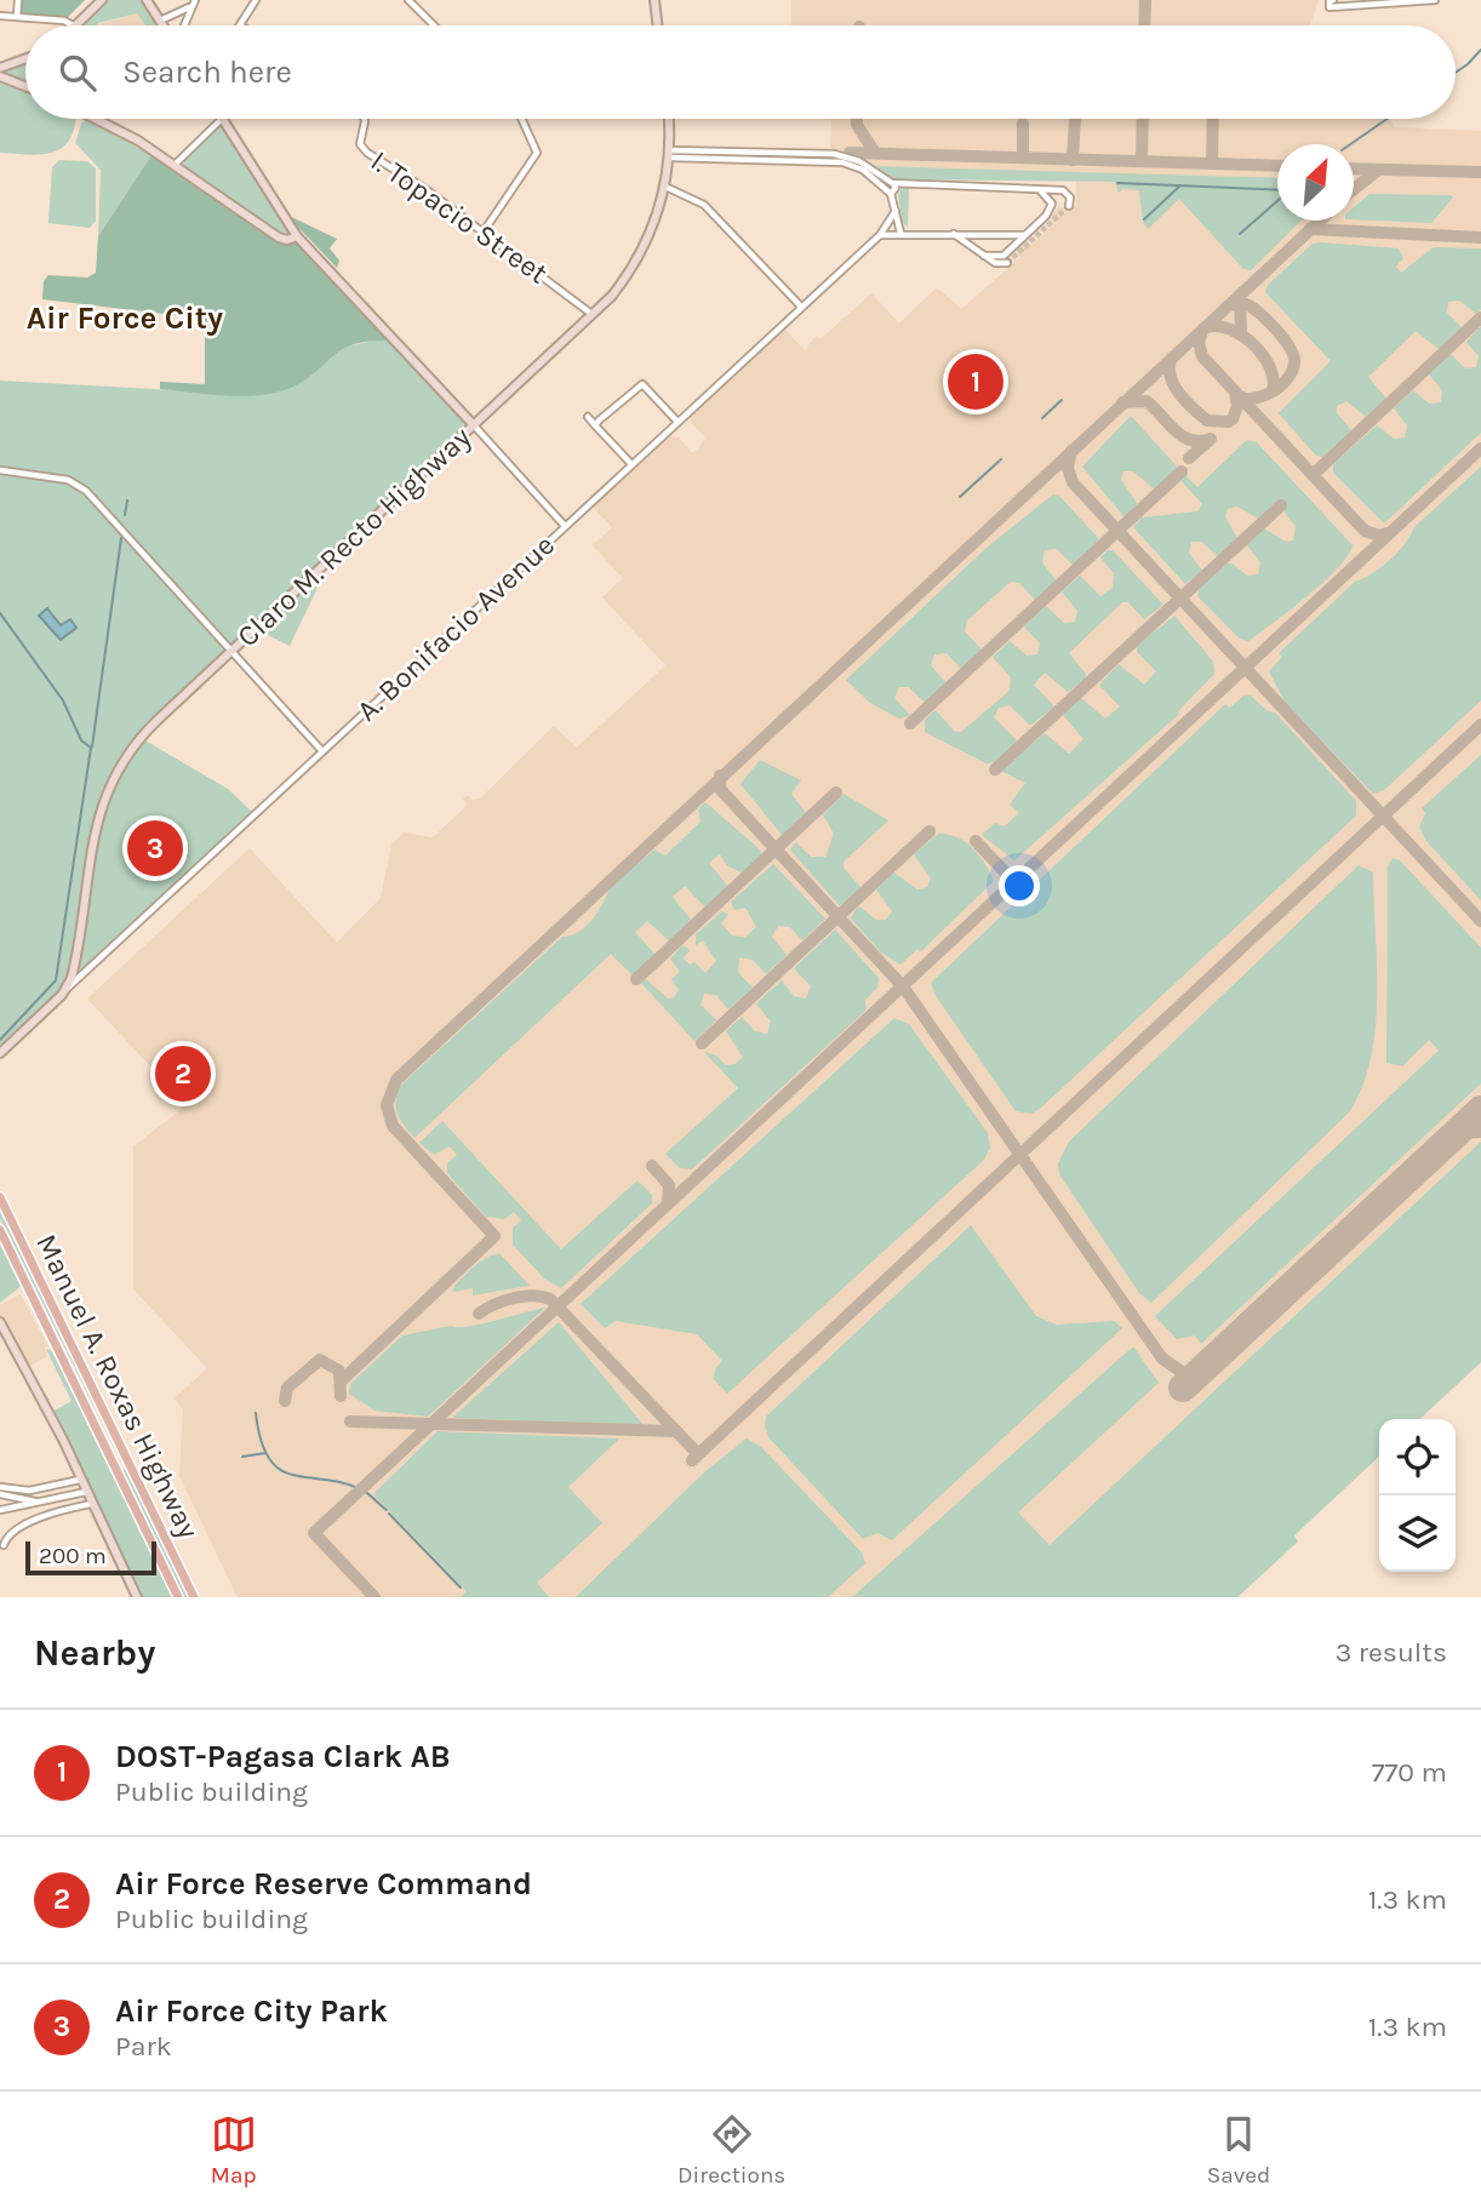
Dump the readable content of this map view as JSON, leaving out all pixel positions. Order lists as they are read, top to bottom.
{
  "streets": {
    "main road": ["Claro M. Recto Highway", "A. Bonifacio Avenue", "Manuel A. Roxas Highway"],
    "street": ["I. Topacio Street"]
  },
  "crossings": [
    ["I. Topacio Street", "Claro M. Recto Highway"],
    ["Claro M. Recto Highway", "A. Bonifacio Avenue"]
  ],
  "districts": ["Air Force City"],
  "scale_bar": "200 m",
  "north": "top right",
  "page": {
    "search": "Search here",
    "pins": ["1", "3", "2"],
    "scale": "200 m",
    "heading": ["Nearby", "3 results"],
    "list": [
      {
        "mark": "1",
        "name": "DOST-Pagasa Clark AB",
        "note": "Public building",
        "value": "770 m"
      },
      {
        "mark": "2",
        "name": "Air Force Reserve Command",
        "note": "Public building",
        "value": "1.3 km"
      },
      {
        "mark": "3",
        "name": "Air Force City Park",
        "note": "Park",
        "value": "1.3 km"
      }
    ],
    "nav": ["Map", "Directions", "Saved"]
  }
}
